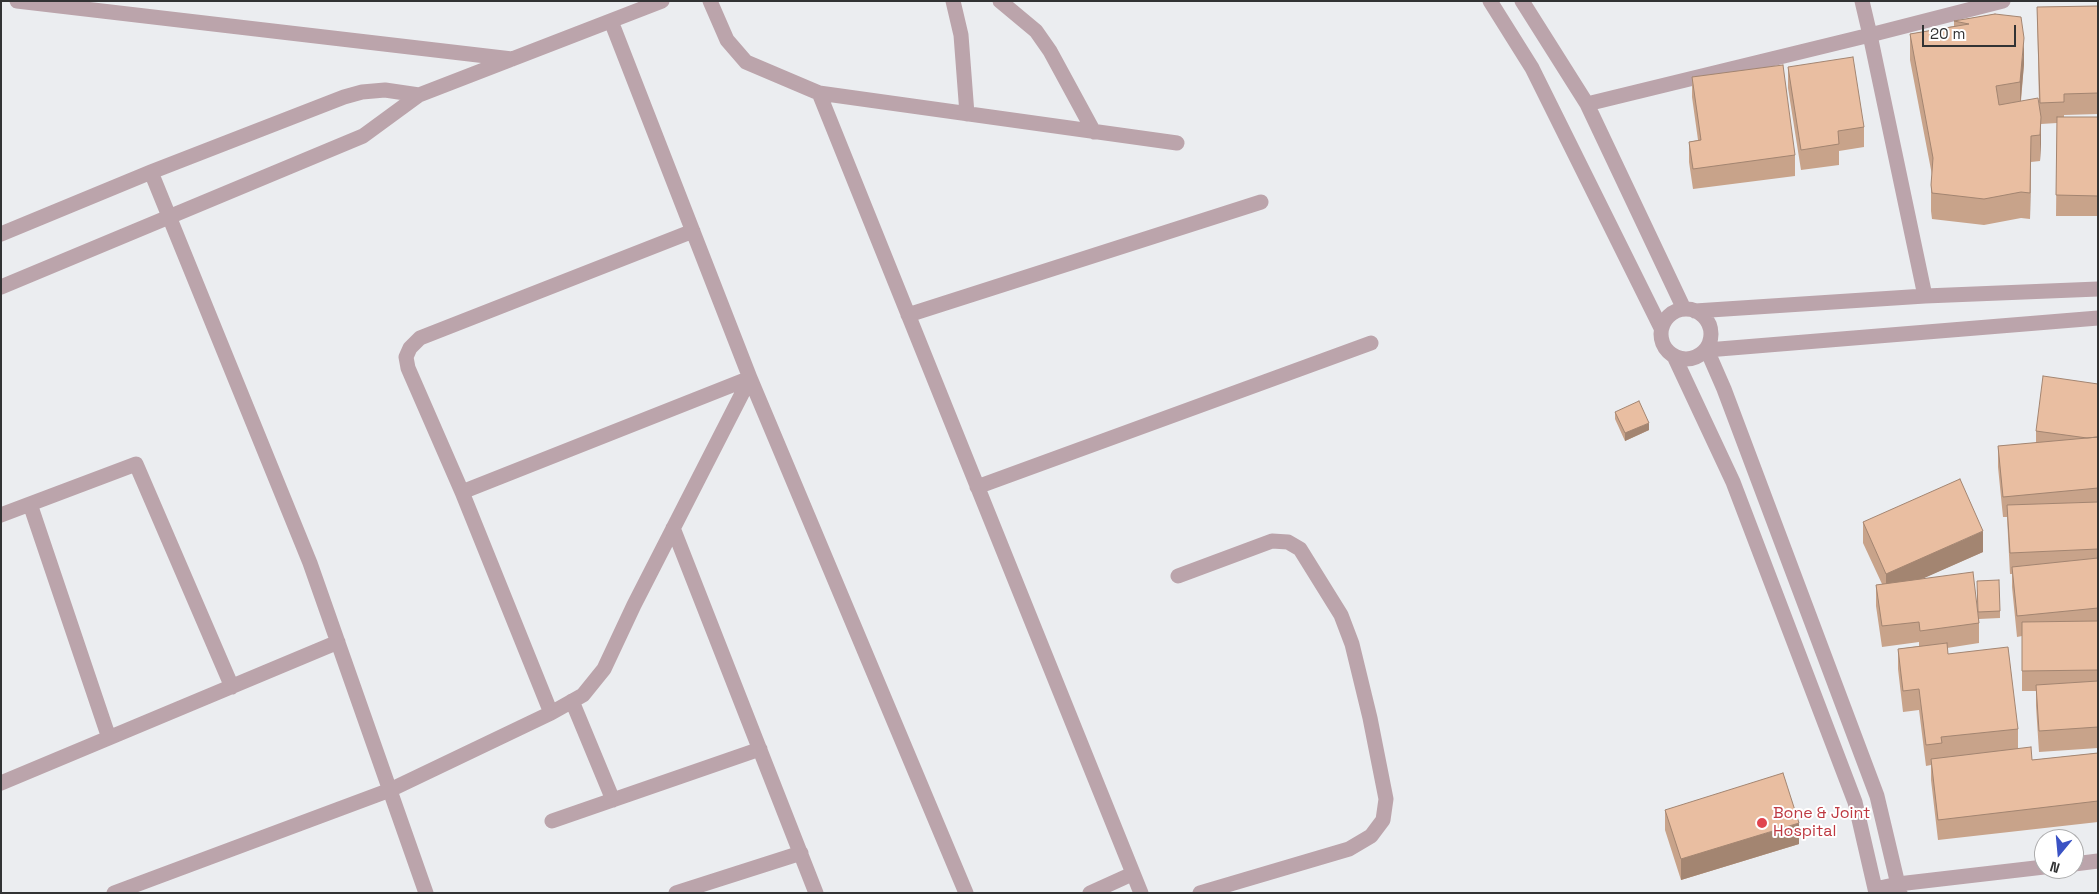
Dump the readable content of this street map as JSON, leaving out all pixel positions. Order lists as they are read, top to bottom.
{
  "places": ["Bone & Joint Hospital"],
  "scale_bar": "20 m",
  "north": "bottom"
}
